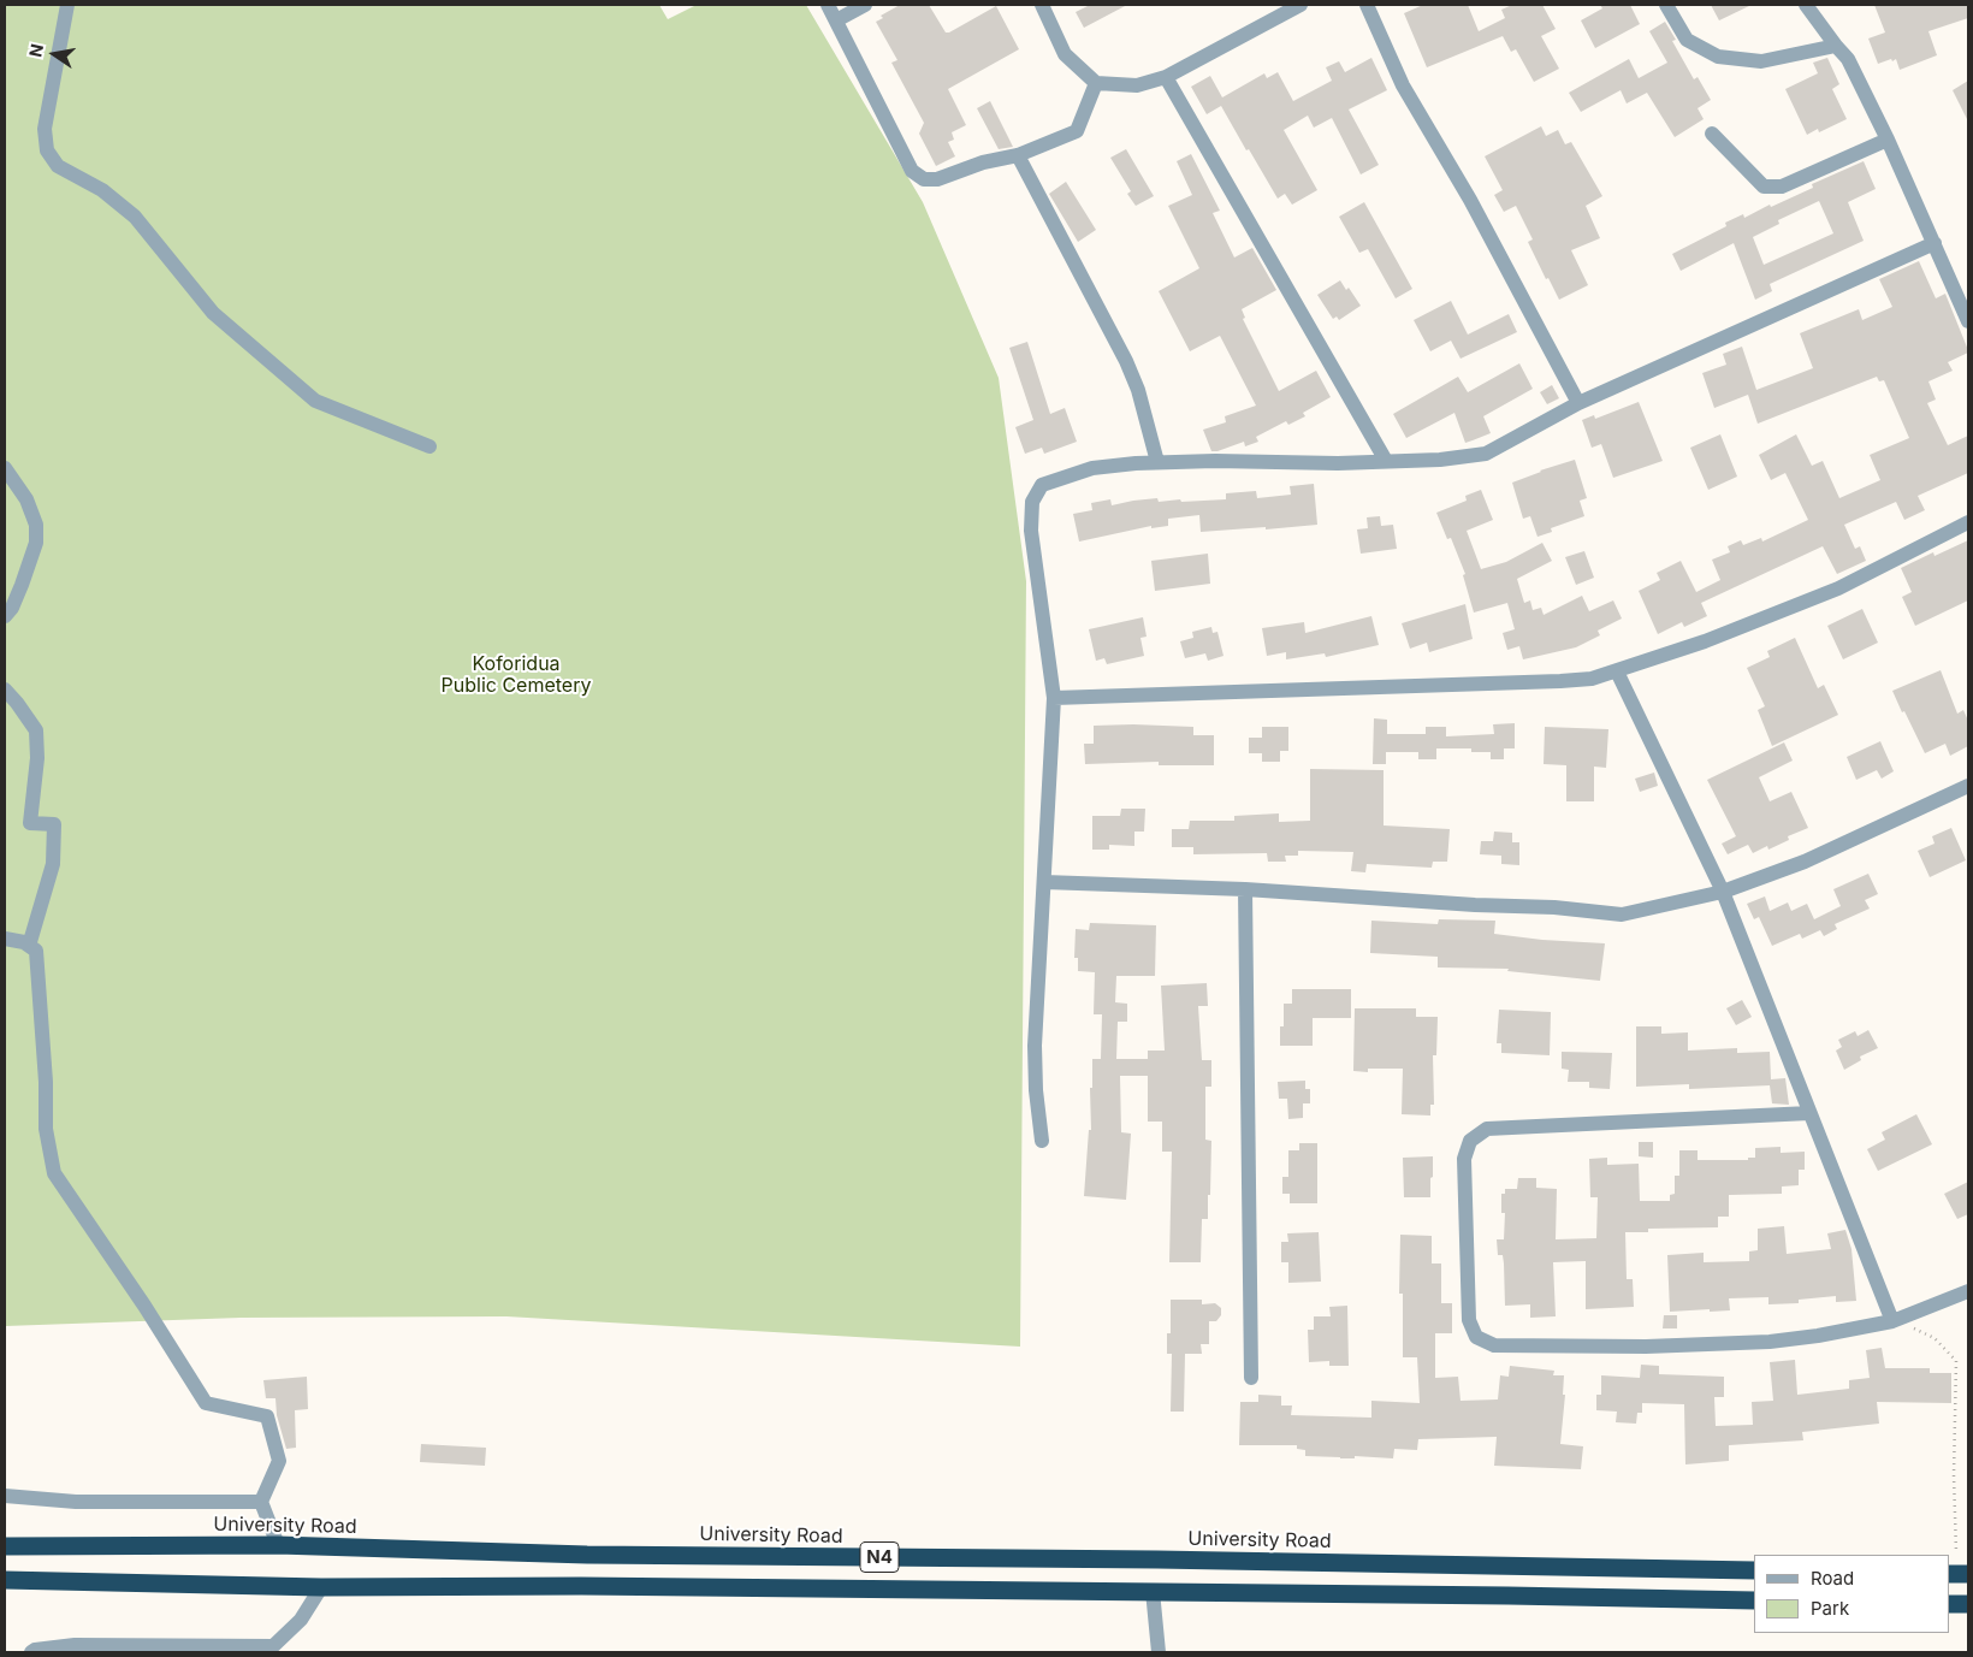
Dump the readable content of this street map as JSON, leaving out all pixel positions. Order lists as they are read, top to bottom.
{
  "streets": {
    "highway": ["University Road", "N4"]
  },
  "parks": ["Koforidua Public Cemetery"],
  "legend": ["Road", "Park"],
  "north": "left"
}
